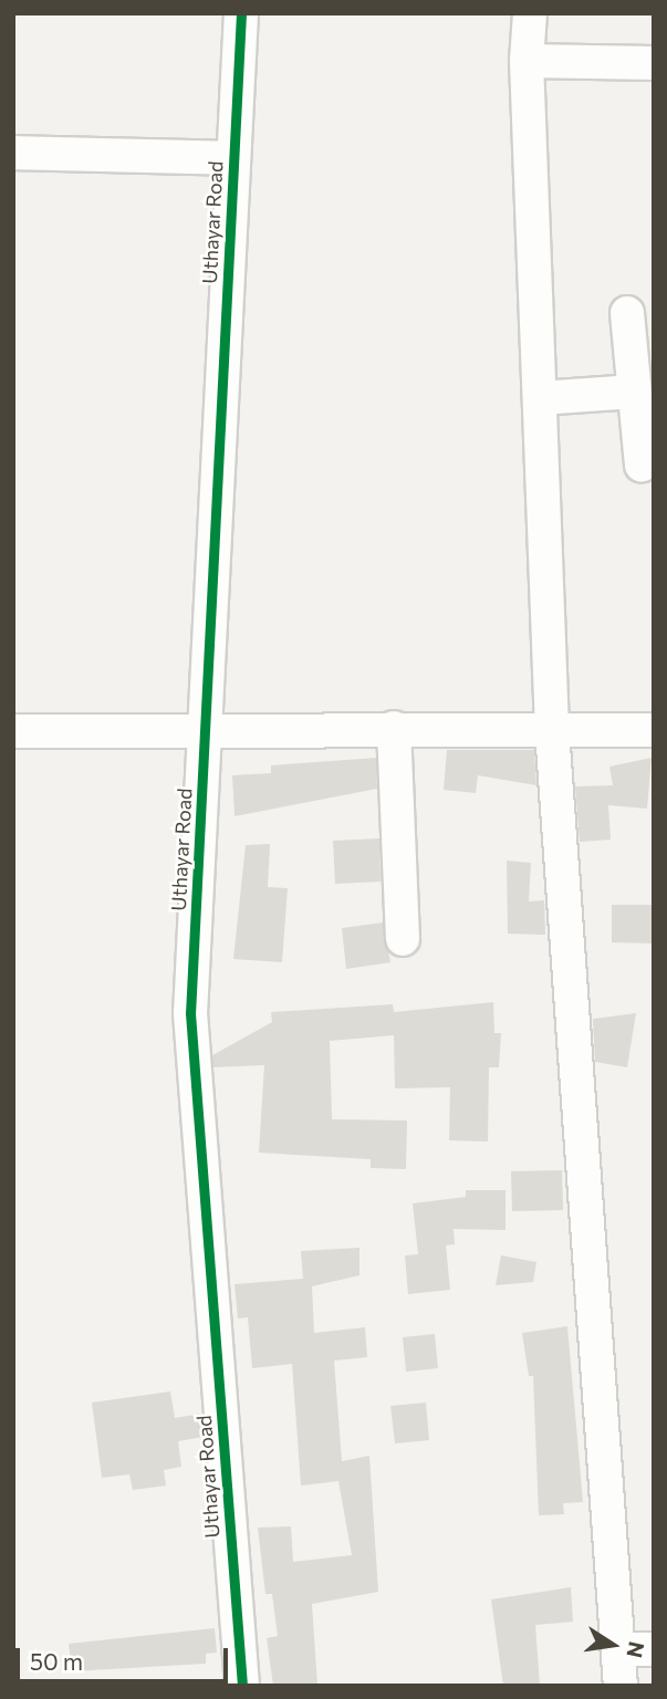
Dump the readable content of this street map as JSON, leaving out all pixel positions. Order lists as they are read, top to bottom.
{
  "streets": {
    "street": ["Uthayar Road"]
  },
  "scale_bar": "50 m",
  "north": "right"
}
